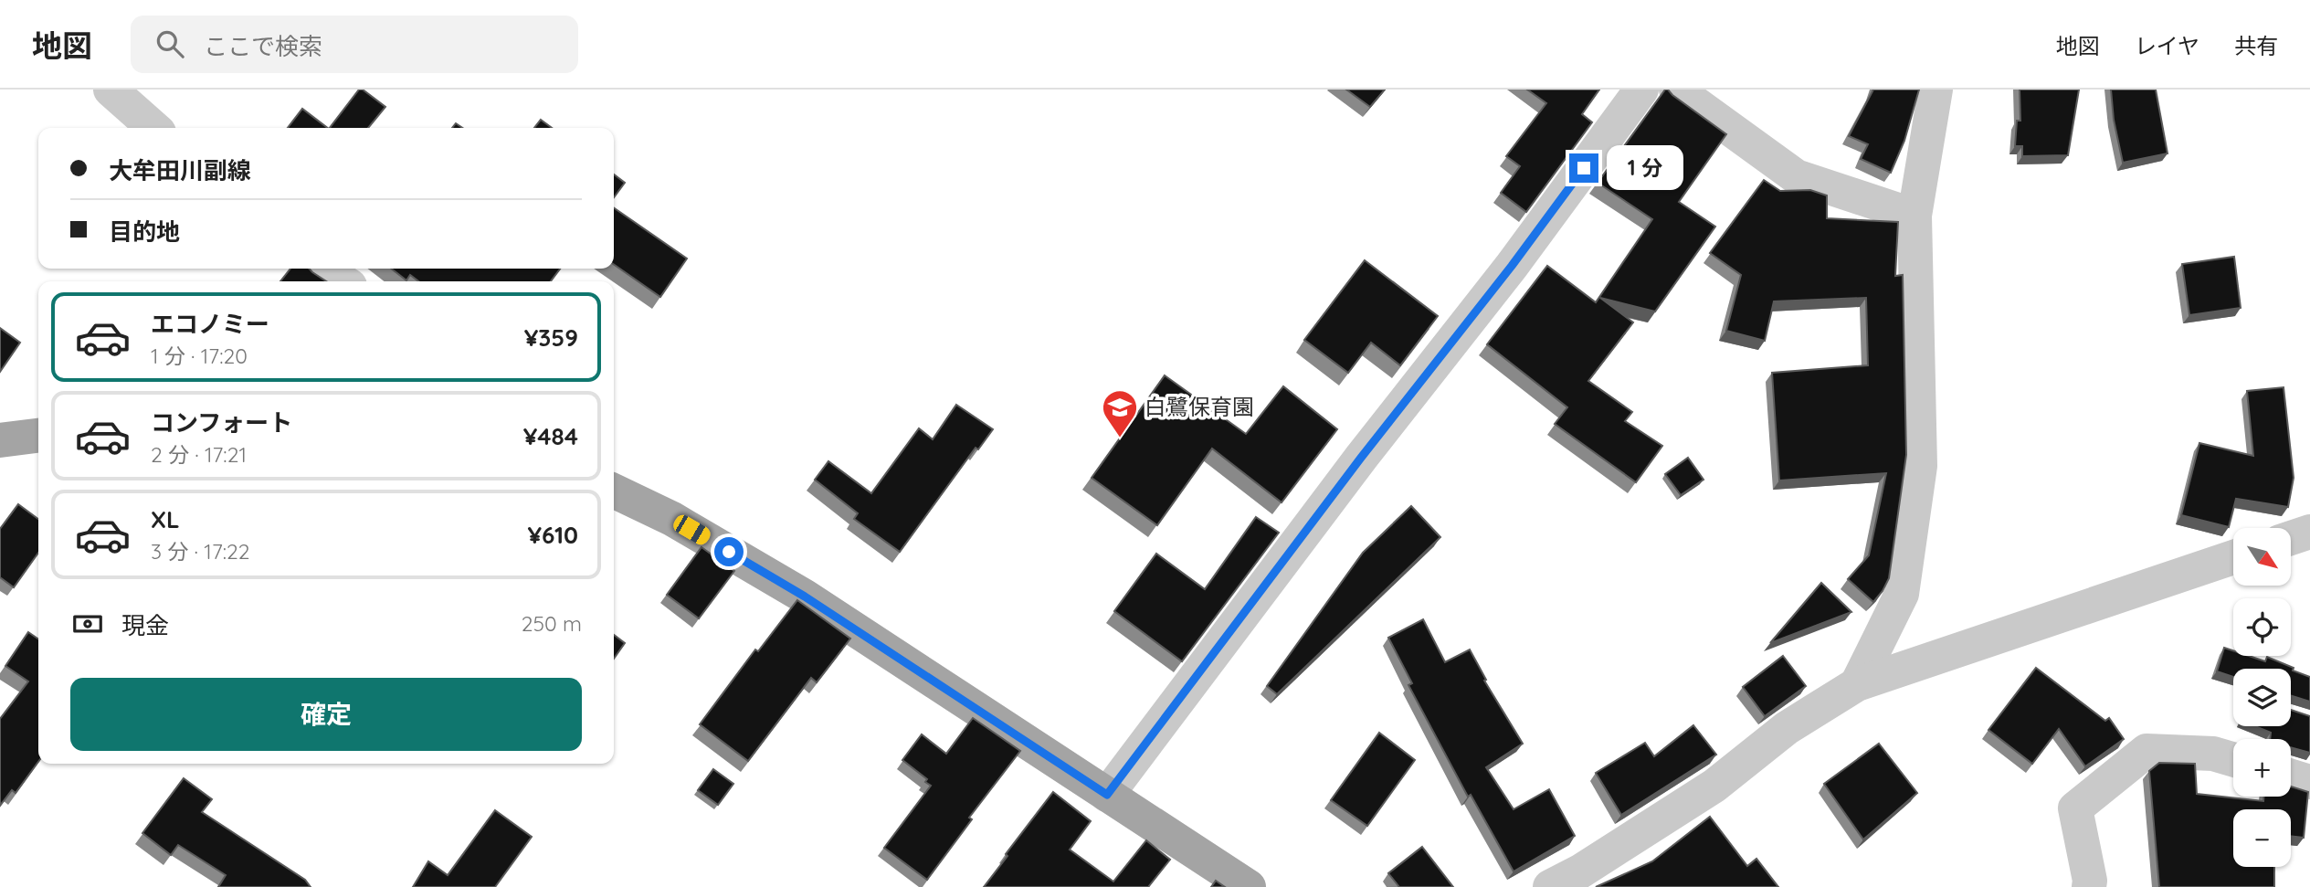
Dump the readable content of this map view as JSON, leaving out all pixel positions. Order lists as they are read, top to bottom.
{
  "places": {
    "school or university": ["白鷺保育園"]
  },
  "north": "bottom right",
  "page": {
    "header": "地図",
    "search": "ここで検索",
    "nav": ["地図", "レイヤ", "共有"],
    "banner": ["大牟田川副線", "目的地"],
    "bubble": "1 分",
    "list": [
      {
        "name": "エコノミー",
        "note": "1 分 · 17:20",
        "value": "¥359"
      },
      {
        "name": "コンフォート",
        "note": "2 分 · 17:21",
        "value": "¥484"
      },
      {
        "name": "XL",
        "note": "3 分 · 17:22",
        "value": "¥610"
      }
    ],
    "map_buttons": ["+", "−"],
    "pay": ["現金", "250 m"],
    "buttons": "確定"
  }
}
